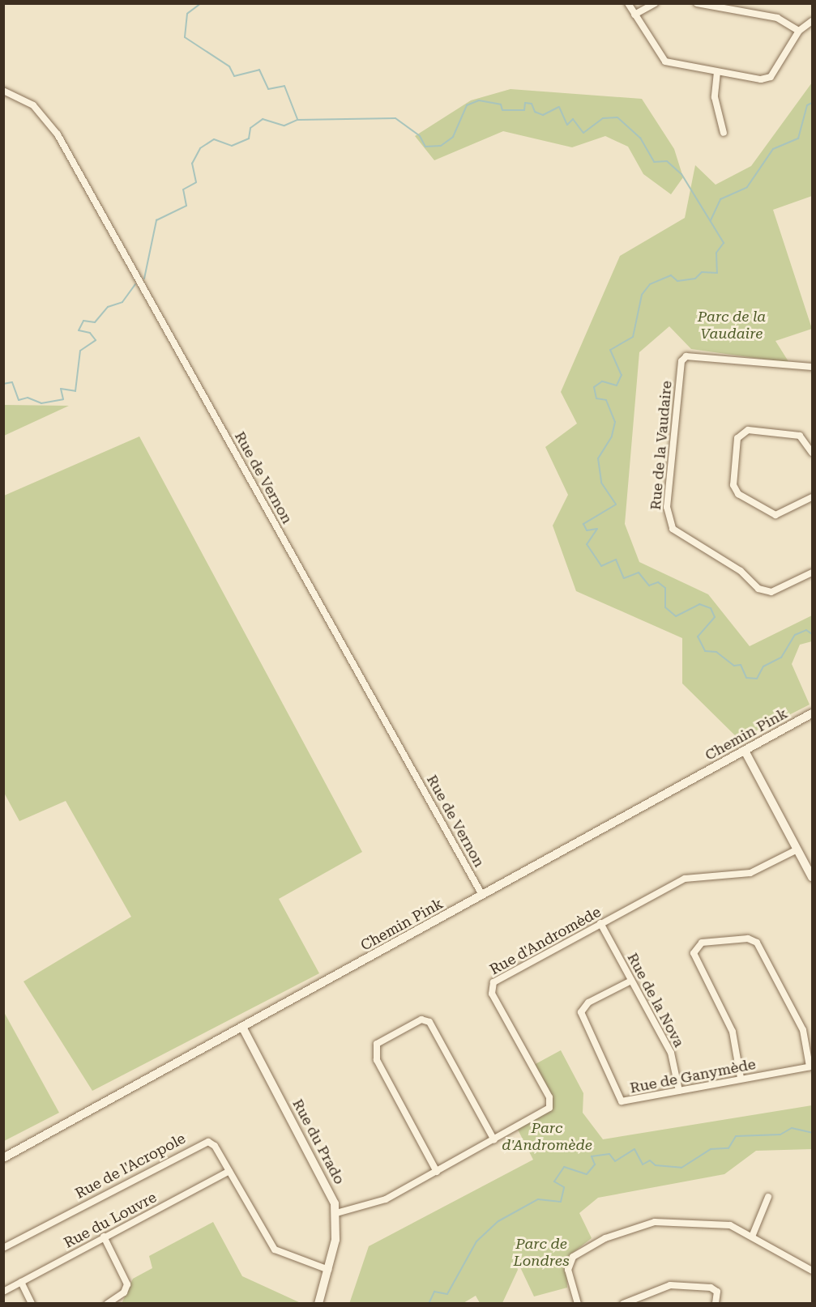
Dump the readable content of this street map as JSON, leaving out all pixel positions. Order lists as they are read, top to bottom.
{
  "streets": {
    "main road": ["Chemin Pink", "Rue du Prado"],
    "street": [
      "Rue de la Vaudaire",
      "Rue de Vernon",
      "Rue d'Andromède",
      "Rue de la Nova",
      "Rue de Ganymède",
      "Rue de l'Acropole",
      "Rue du Louvre"
    ]
  },
  "crossings": [
    ["Rue de Vernon", "Chemin Pink"],
    ["Chemin Pink", "Rue du Prado"],
    ["Rue d'Andromède", "Rue de la Nova"],
    ["Rue d'Andromède", "Rue du Prado"],
    ["Rue de la Nova", "Rue de Ganymède"],
    ["Rue du Prado", "Rue de l'Acropole"],
    ["Rue de l'Acropole", "Rue du Louvre"]
  ],
  "parks": ["Parc de la Vaudaire", "Parc d'Andromède", "Parc de Londres"]
}
